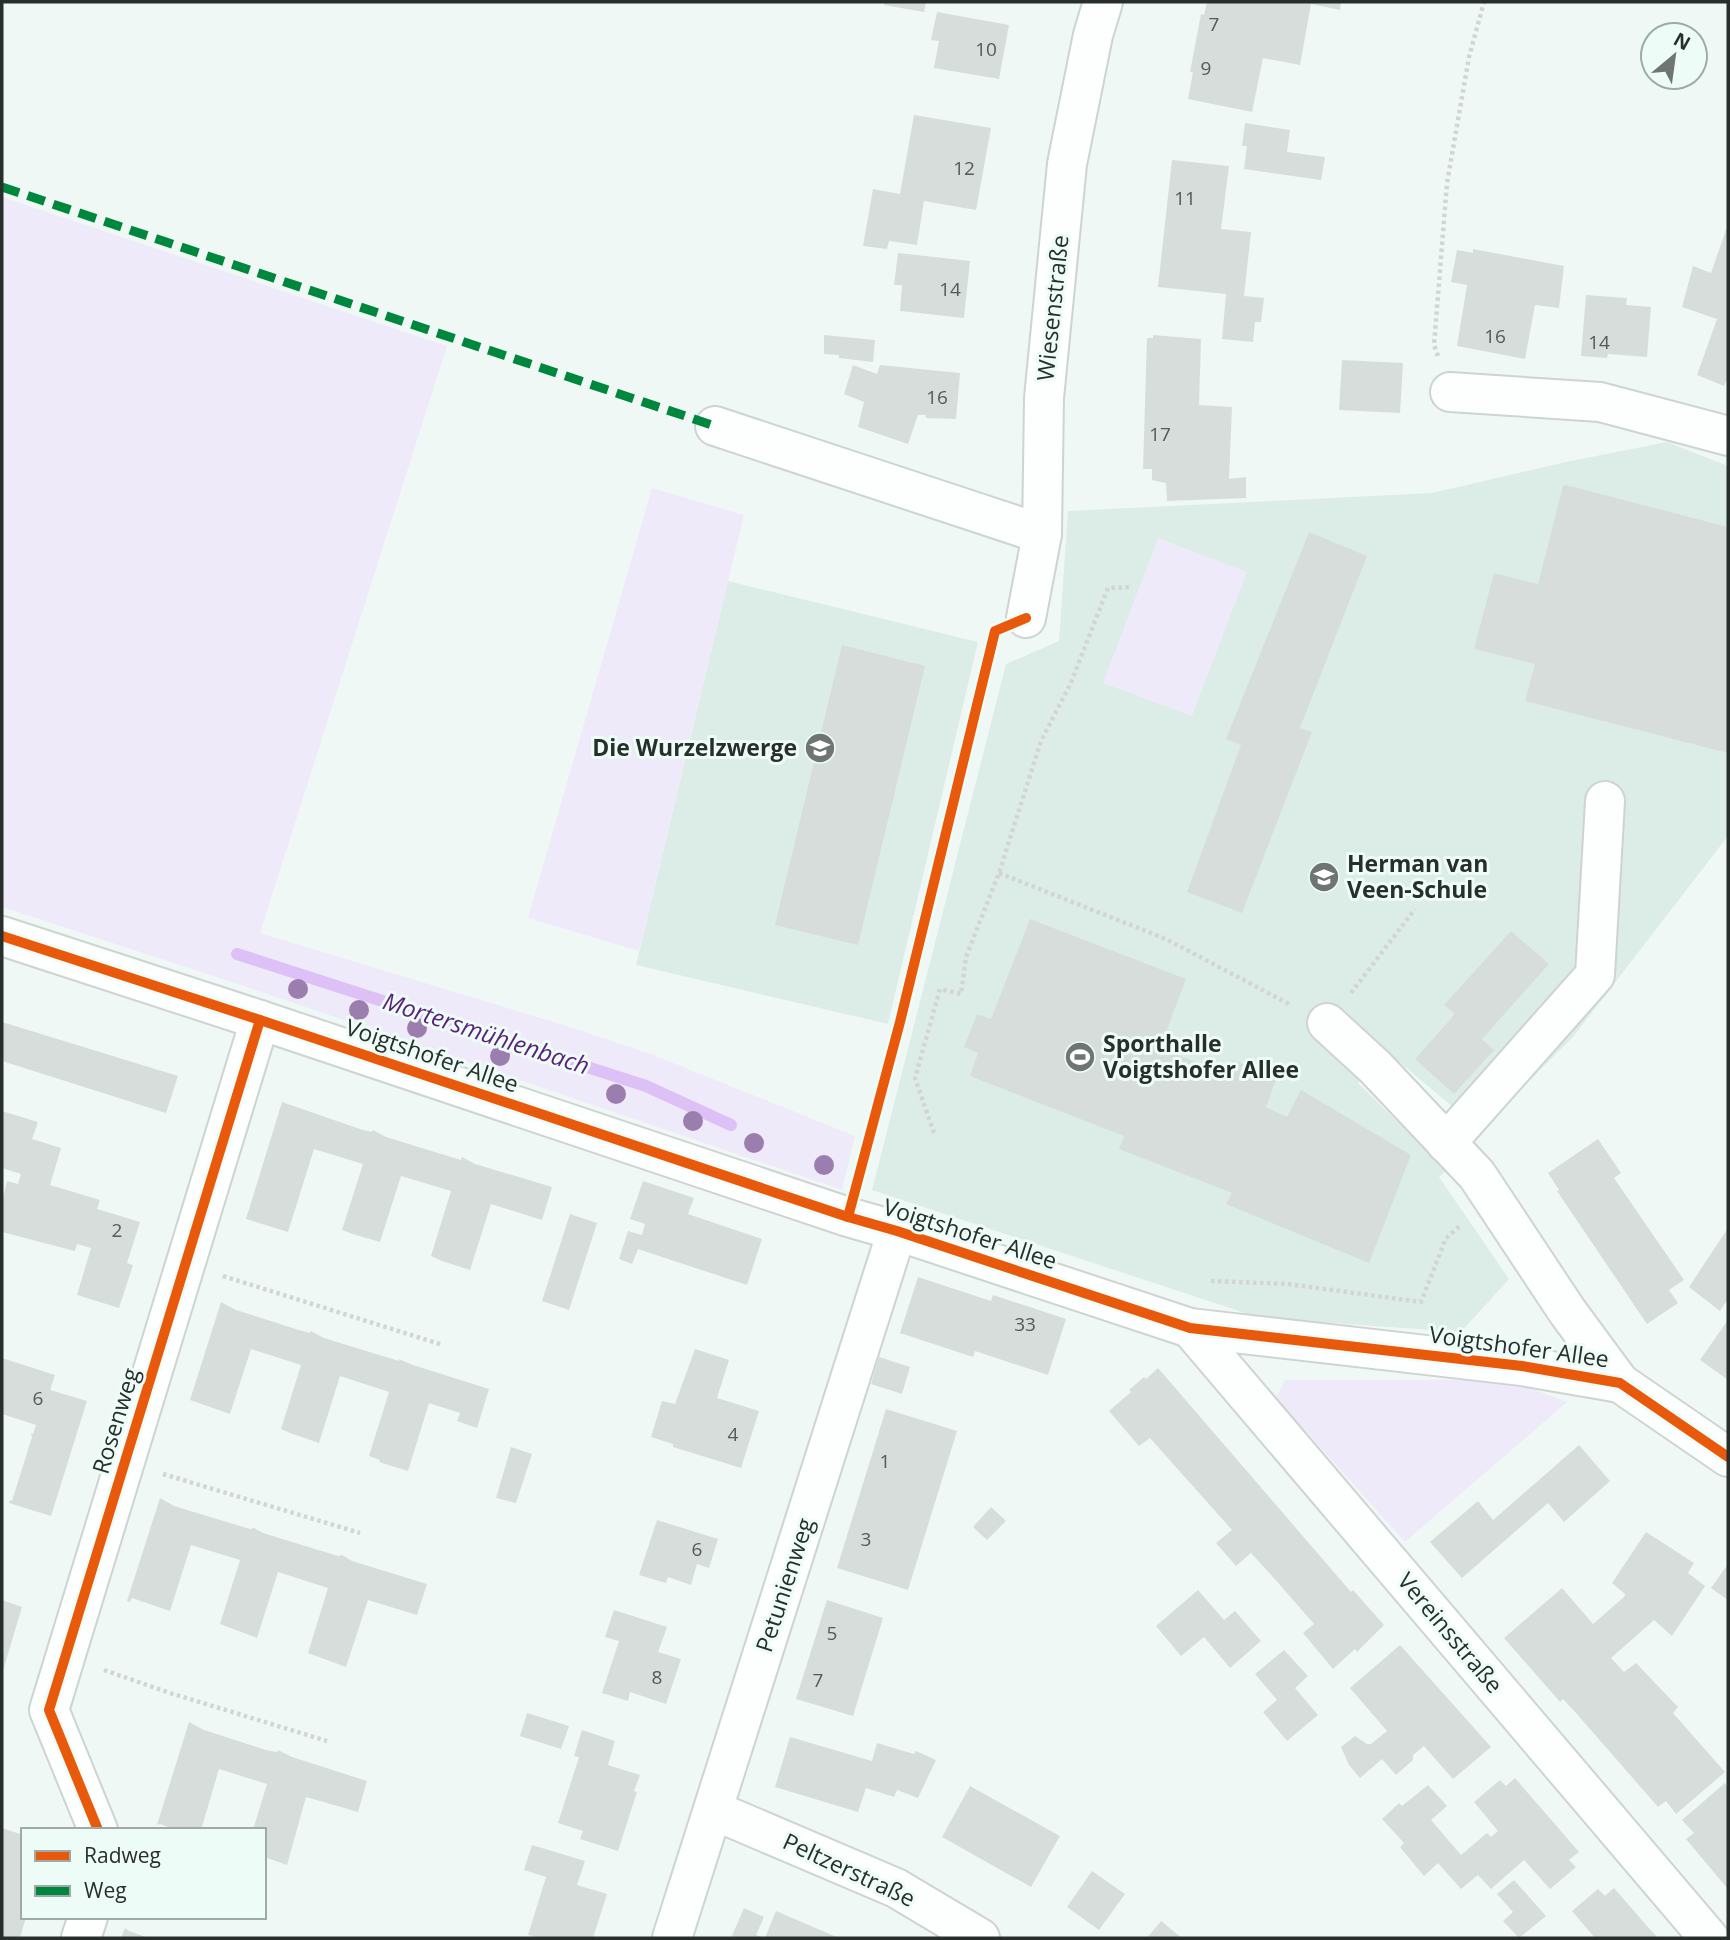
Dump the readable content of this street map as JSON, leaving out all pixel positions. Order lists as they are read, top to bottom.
{
  "streets": {
    "street": [
      "Wiesenstraße",
      "Voigtshofer Allee",
      "Rosenweg",
      "Petunienweg",
      "Vereinsstraße",
      "Peltzerstraße"
    ]
  },
  "crossings": [
    ["Voigtshofer Allee", "Rosenweg"],
    ["Voigtshofer Allee", "Petunienweg"],
    ["Voigtshofer Allee", "Vereinsstraße"],
    ["Petunienweg", "Peltzerstraße"]
  ],
  "water": ["Mortersmühlenbach"],
  "places": {
    "school or university": ["Die Wurzelzwerge", "Herman van Veen-Schule"],
    "sports": ["Sporthalle Voigtshofer Allee"]
  },
  "house_numbers": [
    "7",
    "10",
    "9",
    "12",
    "11",
    "14",
    "16",
    "14",
    "16",
    "17",
    "2",
    "33",
    "6",
    "4",
    "1",
    "3",
    "6",
    "5",
    "8",
    "7"
  ],
  "legend": ["Radweg", "Weg"],
  "north": "top right"
}
